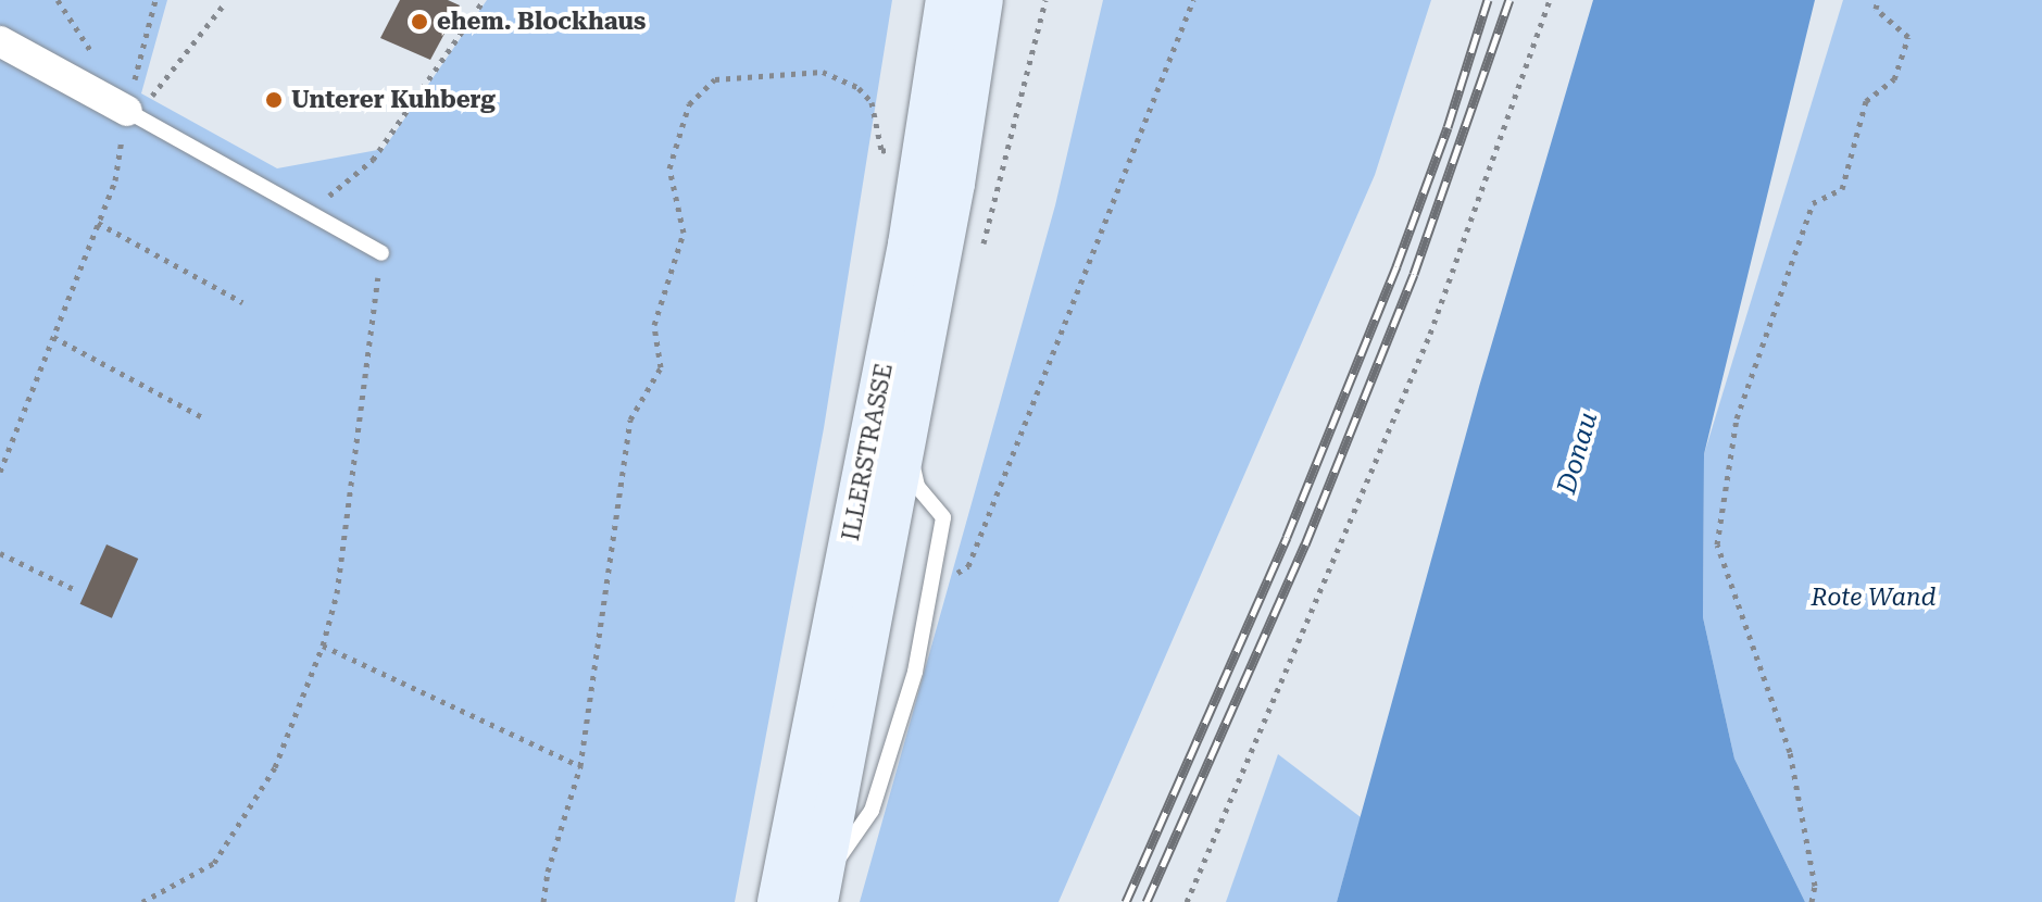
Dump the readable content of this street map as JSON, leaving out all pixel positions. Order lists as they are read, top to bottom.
{
  "streets": {
    "main road": ["ILLERSTRASSE"]
  },
  "water": ["Donau"],
  "parks": ["Rote Wand"],
  "places": ["ehem. Blockhaus", "Unterer Kuhberg"]
}
